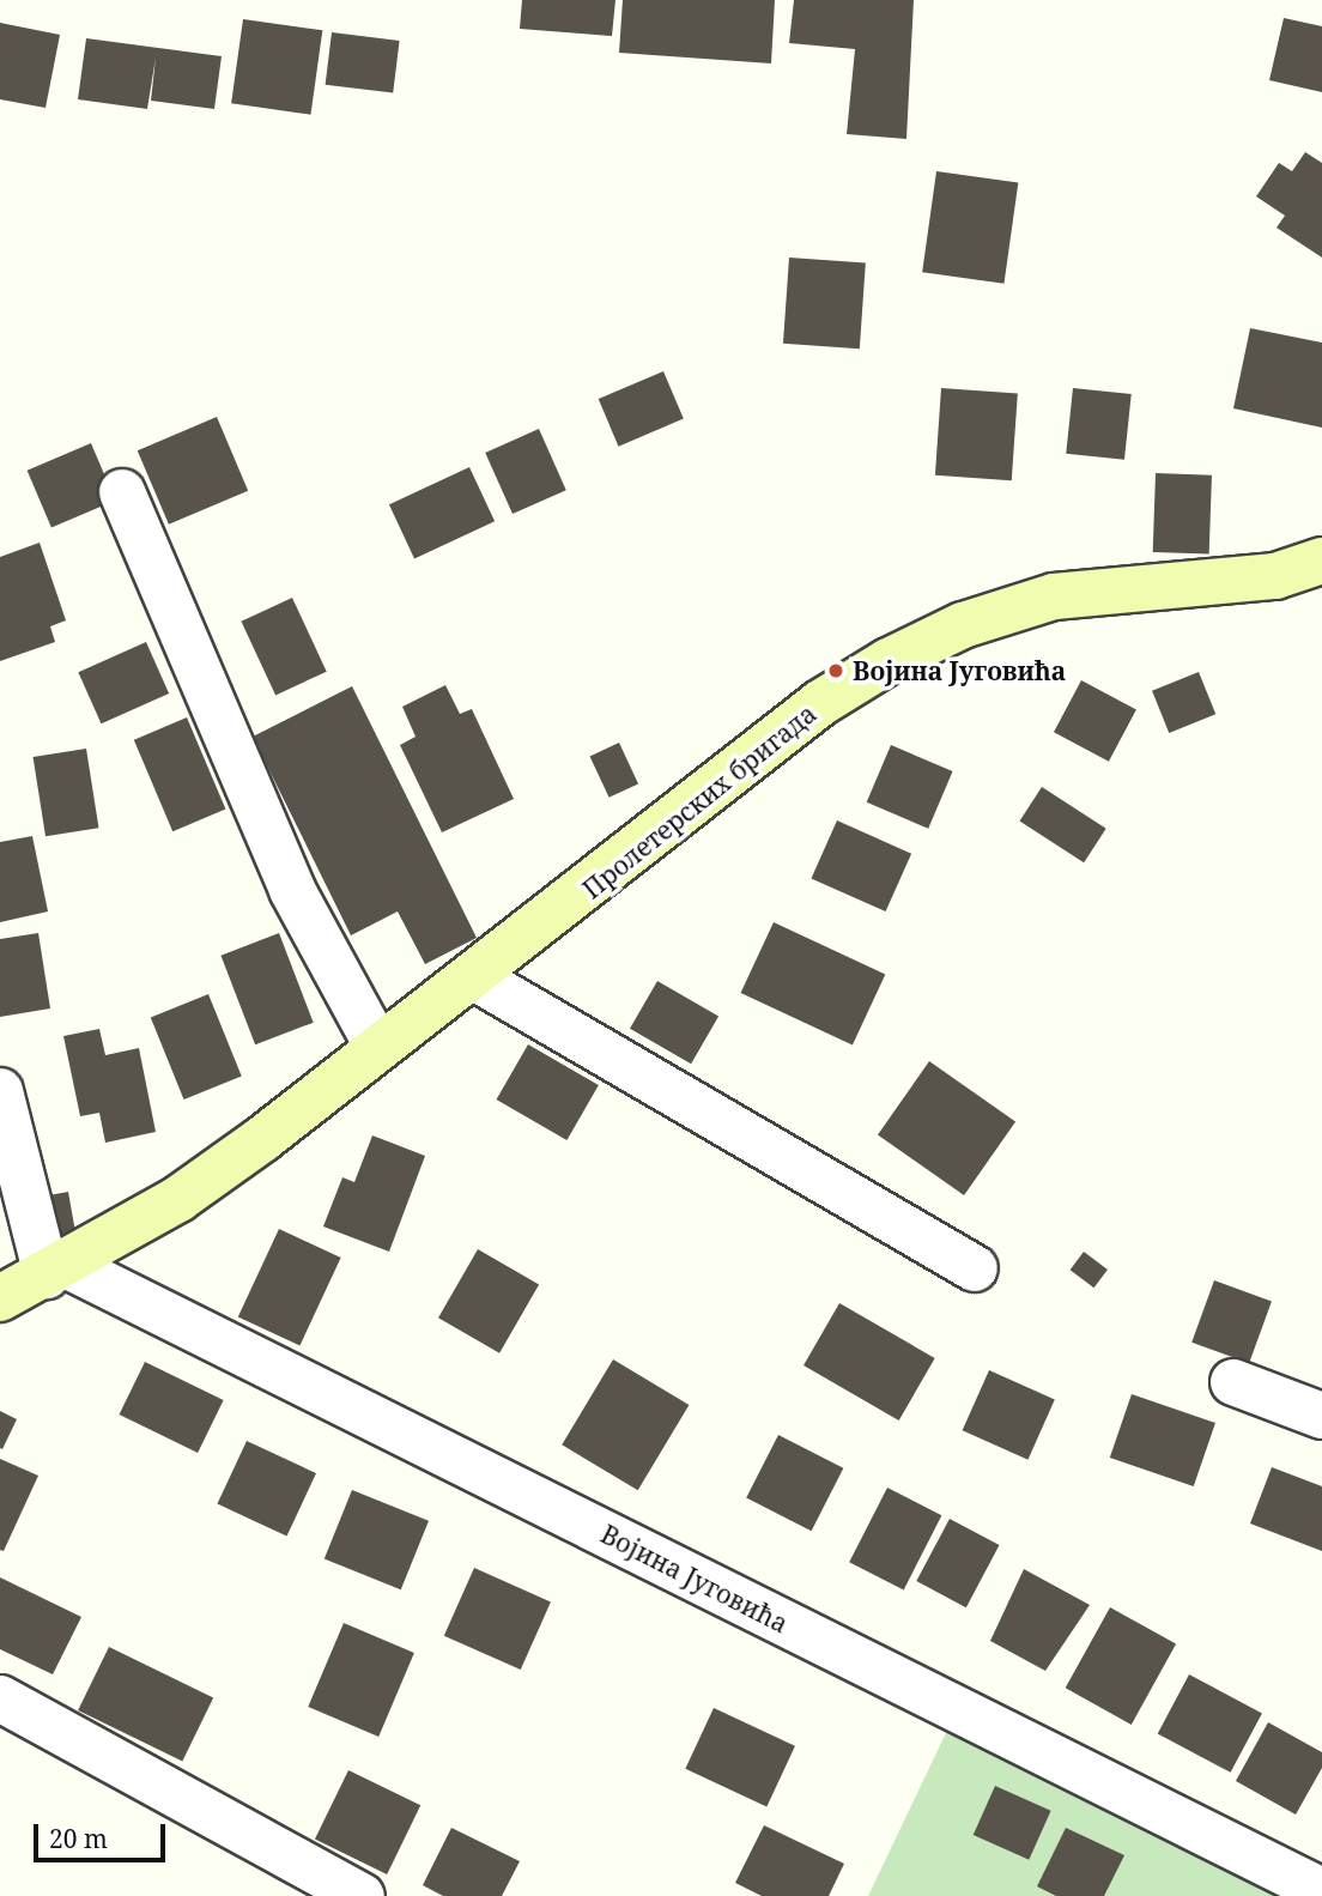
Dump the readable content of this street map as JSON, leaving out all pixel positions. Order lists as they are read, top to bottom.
{
  "streets": {
    "street": ["Пролетерских бригада", "Војина Југовића"]
  },
  "crossings": [
    ["Пролетерских бригада", "Војина Југовића"]
  ],
  "places": ["Војина Југовића"],
  "scale_bar": "20 m"
}
